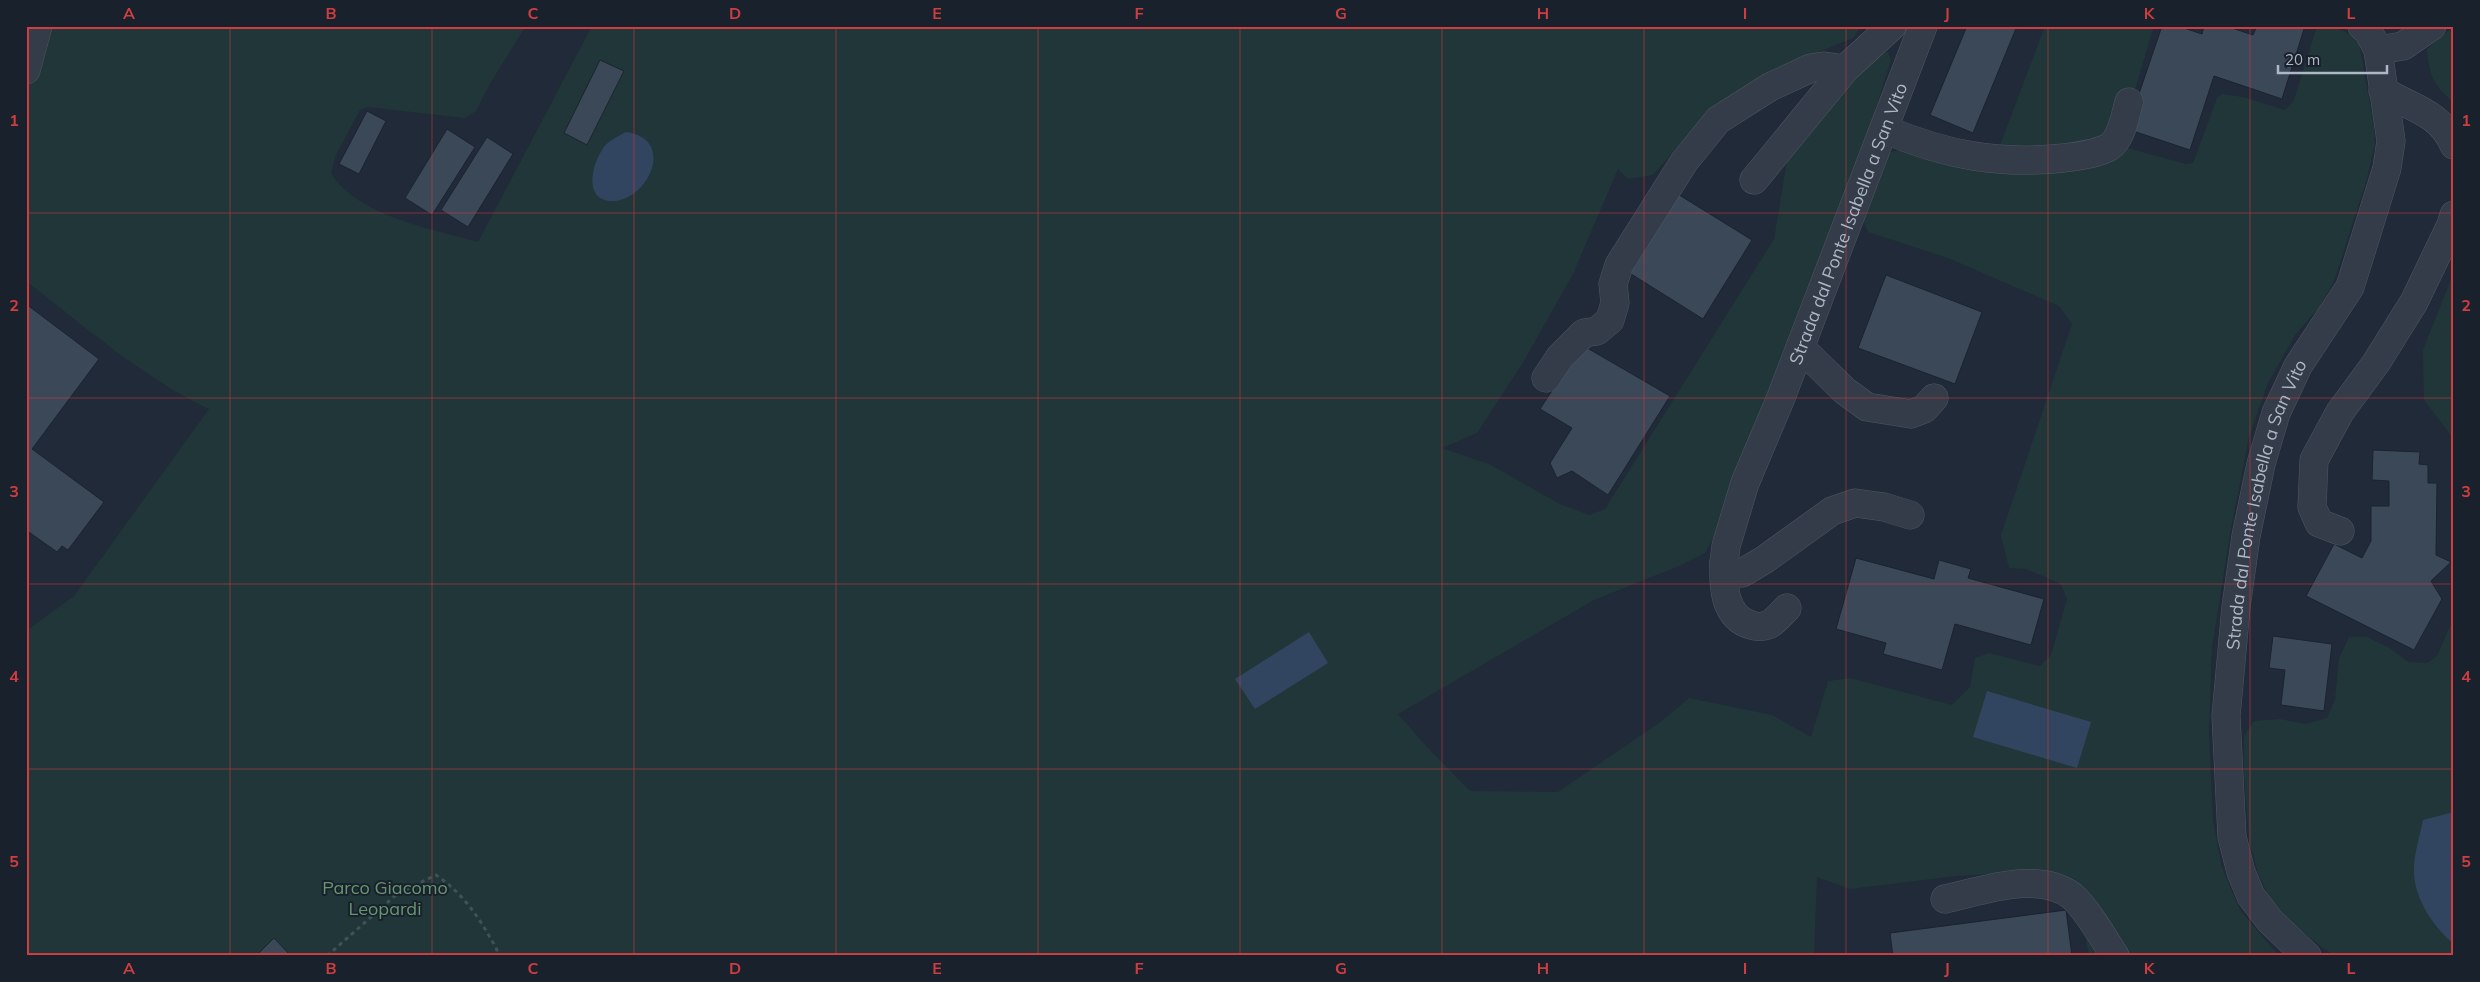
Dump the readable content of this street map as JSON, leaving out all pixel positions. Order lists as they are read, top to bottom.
{
  "streets": {
    "street": ["Strada dal Ponte Isabella a San Vito"]
  },
  "parks": ["Parco Giacomo Leopardi"],
  "scale_bar": "20 m",
  "grid": {
    "columns": [
      "A",
      "B",
      "C",
      "D",
      "E",
      "F",
      "G",
      "H",
      "I",
      "J",
      "K",
      "L"
    ],
    "rows": [
      "1",
      "2",
      "3",
      "4",
      "5"
    ]
  }
}
